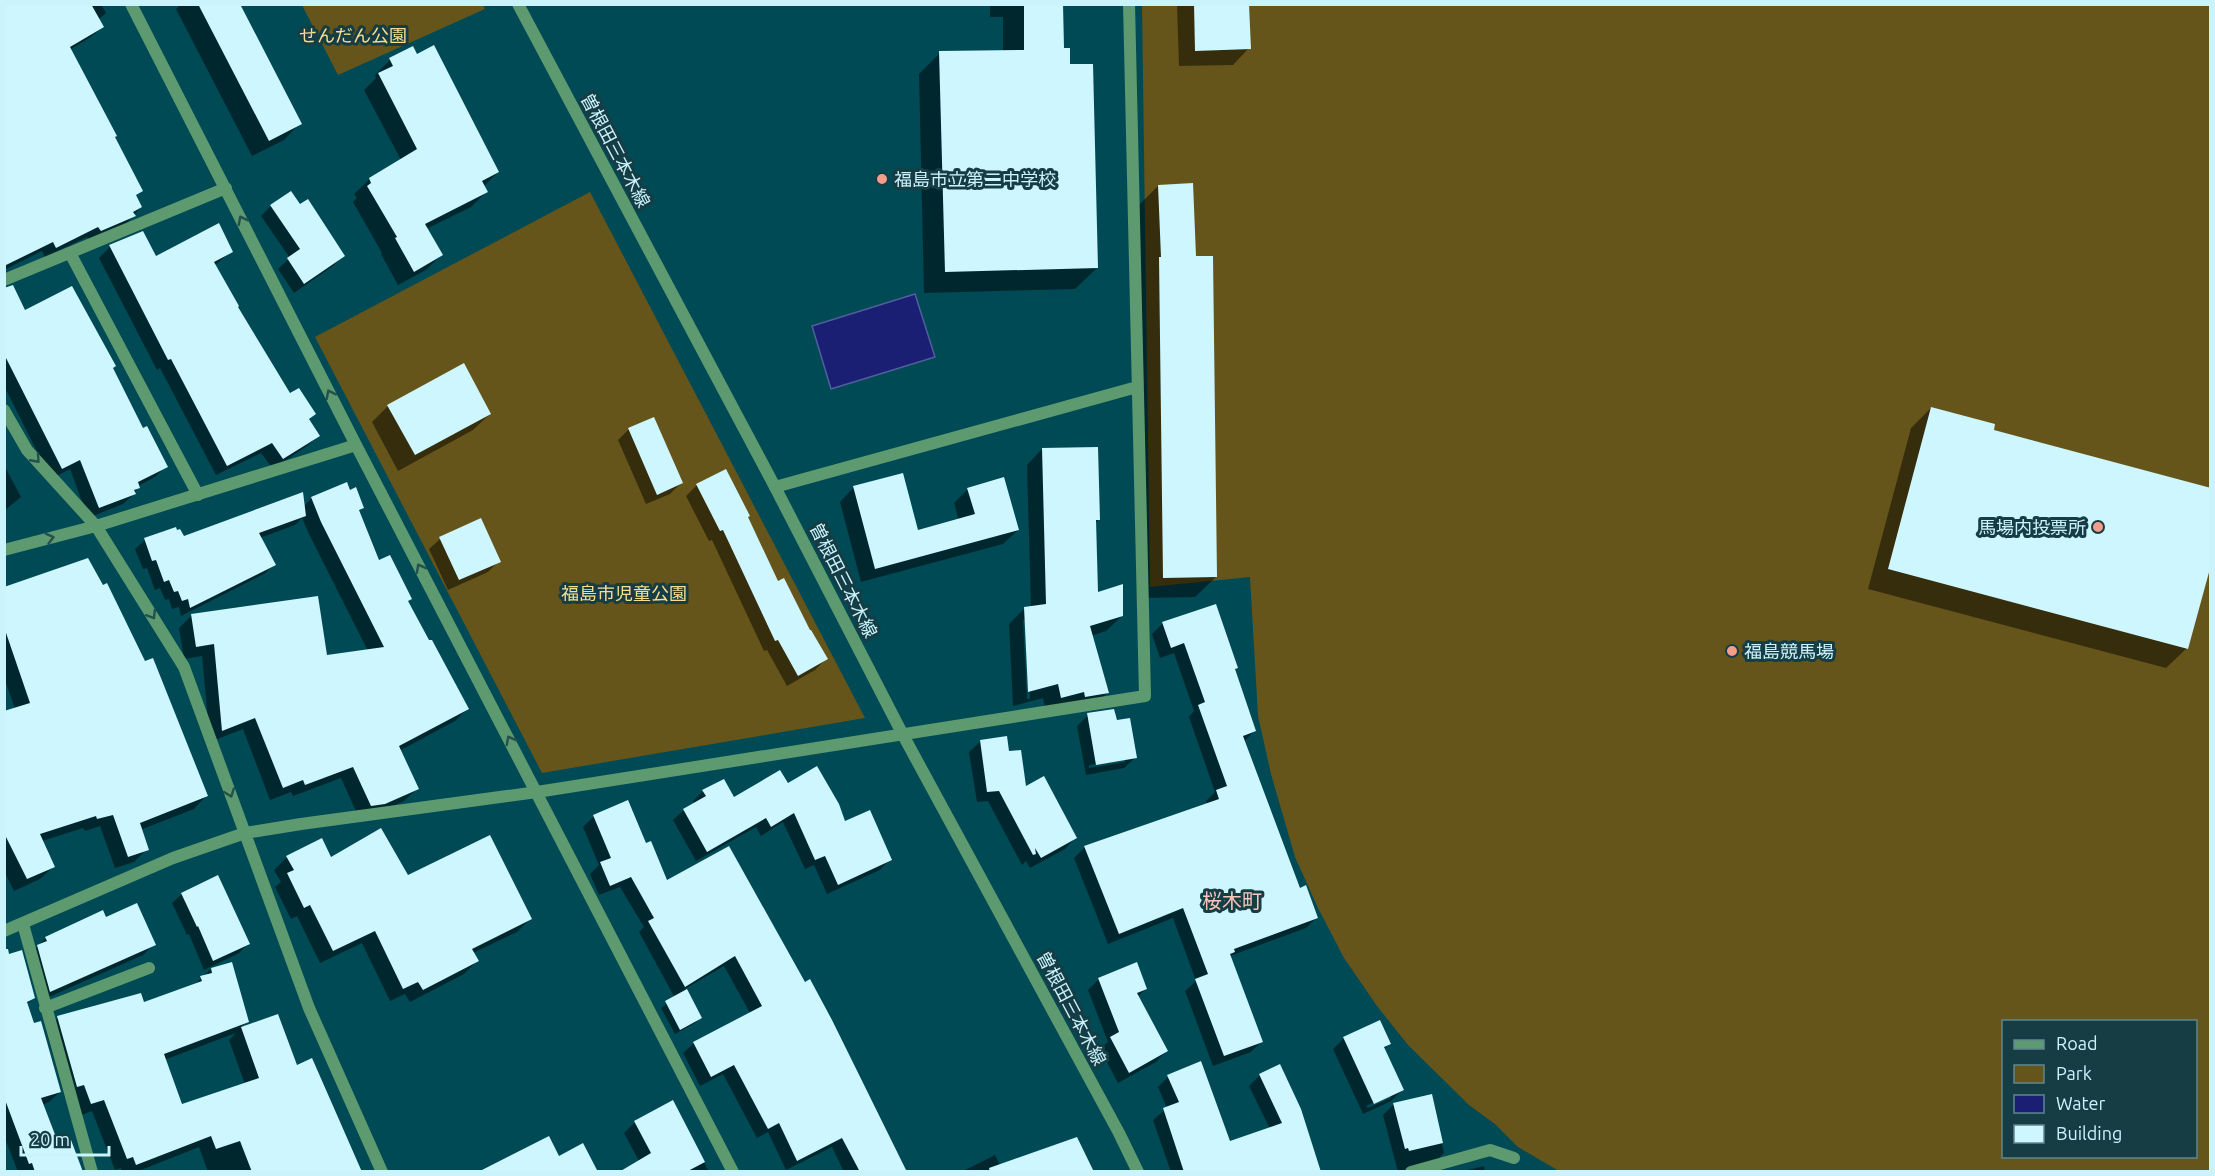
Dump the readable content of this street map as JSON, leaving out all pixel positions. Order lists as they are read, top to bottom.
{
  "streets": {
    "street": ["曽根田三本木線"]
  },
  "districts": ["桜木町"],
  "parks": ["せんだん公園", "福島市児童公園"],
  "places": ["福島市立第二中学校", "馬場内投票所", "福島競馬場"],
  "legend": [
    "Road",
    "Park",
    "Water",
    "Building"
  ],
  "scale_bar": "20 m"
}
